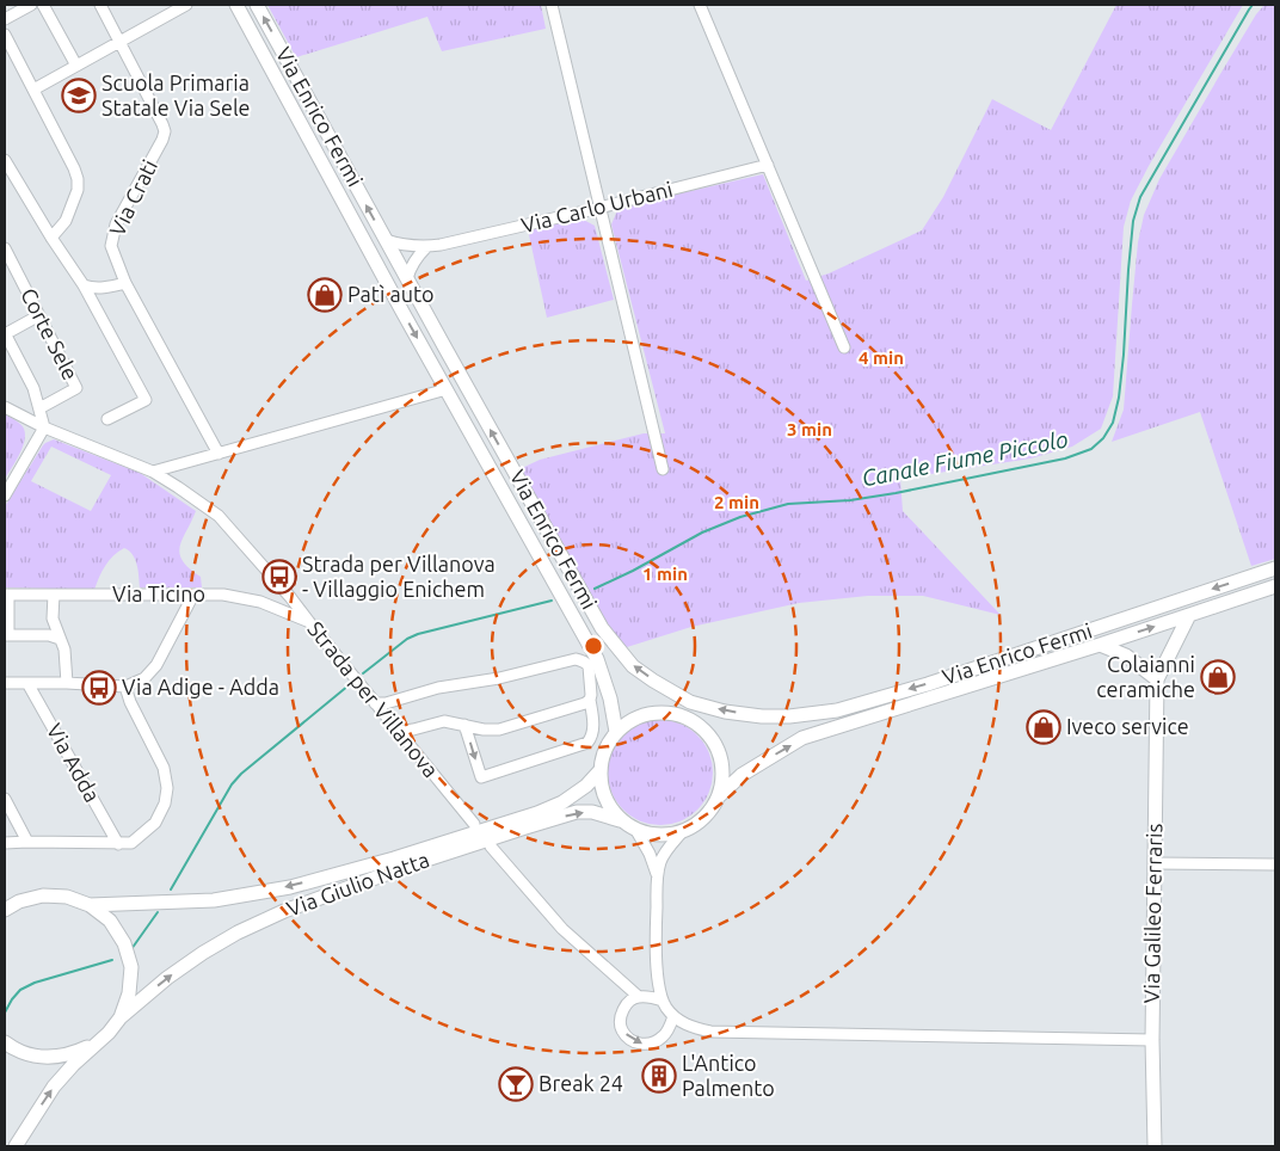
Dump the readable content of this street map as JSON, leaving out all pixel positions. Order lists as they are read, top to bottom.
{
  "streets": {
    "main road": ["Via Enrico Fermi", "Via Giulio Natta", "Via Galileo Ferraris"],
    "street": [
      "Via Crati",
      "Via Carlo Urbani",
      "Corte Sele",
      "Via Ticino",
      "Strada per Villanova",
      "Via Adda"
    ]
  },
  "crossings": [
    ["Via Enrico Fermi", "Via Carlo Urbani"],
    ["Via Enrico Fermi", "Via Giulio Natta"],
    ["Via Ticino", "Strada per Villanova"]
  ],
  "water": ["Canale Fiume Piccolo"],
  "places": {
    "school or university": ["Scuola Primaria Statale Via Sele"],
    "shop": ["Patì auto", "Colaianni ceramiche", "Iveco service"],
    "bus stop": ["Strada per Villanova - Villaggio Enichem", "Via Adige - Adda"],
    "building": ["L'Antico Palmento"],
    "bar": ["Break 24"]
  },
  "rings": [
    "4 min",
    "3 min",
    "2 min",
    "1 min"
  ]
}
